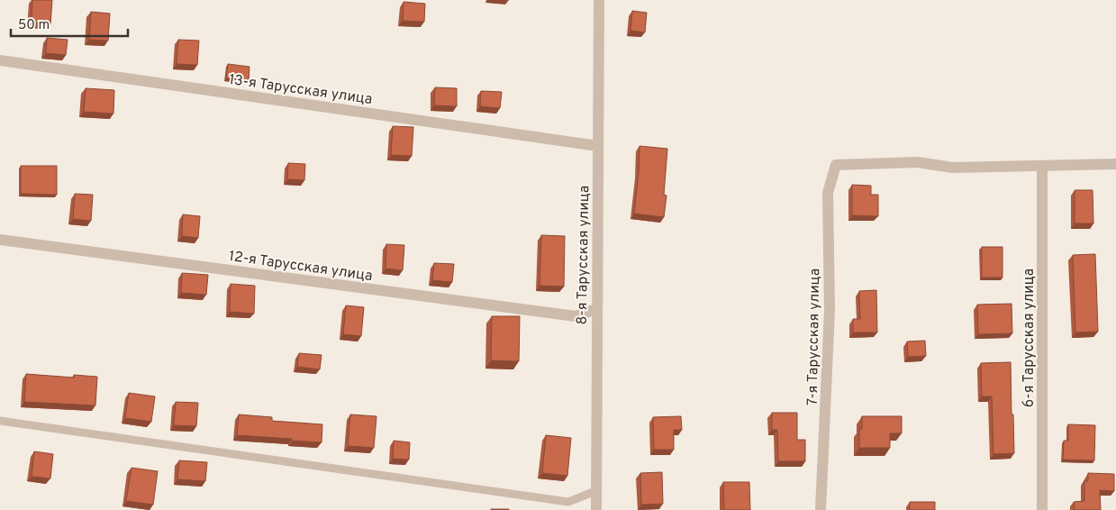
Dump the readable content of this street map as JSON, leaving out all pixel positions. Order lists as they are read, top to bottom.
{
  "streets": {
    "street": [
      "13-я Тарусская улица",
      "8-я Тарусская улица",
      "12-я Тарусская улица",
      "7-я Тарусская улица",
      "6-я Тарусская улица"
    ]
  },
  "crossings": [
    ["13-я Тарусская улица", "8-я Тарусская улица"],
    ["8-я Тарусская улица", "12-я Тарусская улица"],
    ["7-я Тарусская улица", "6-я Тарусская улица"]
  ],
  "scale_bar": "50 m"
}
